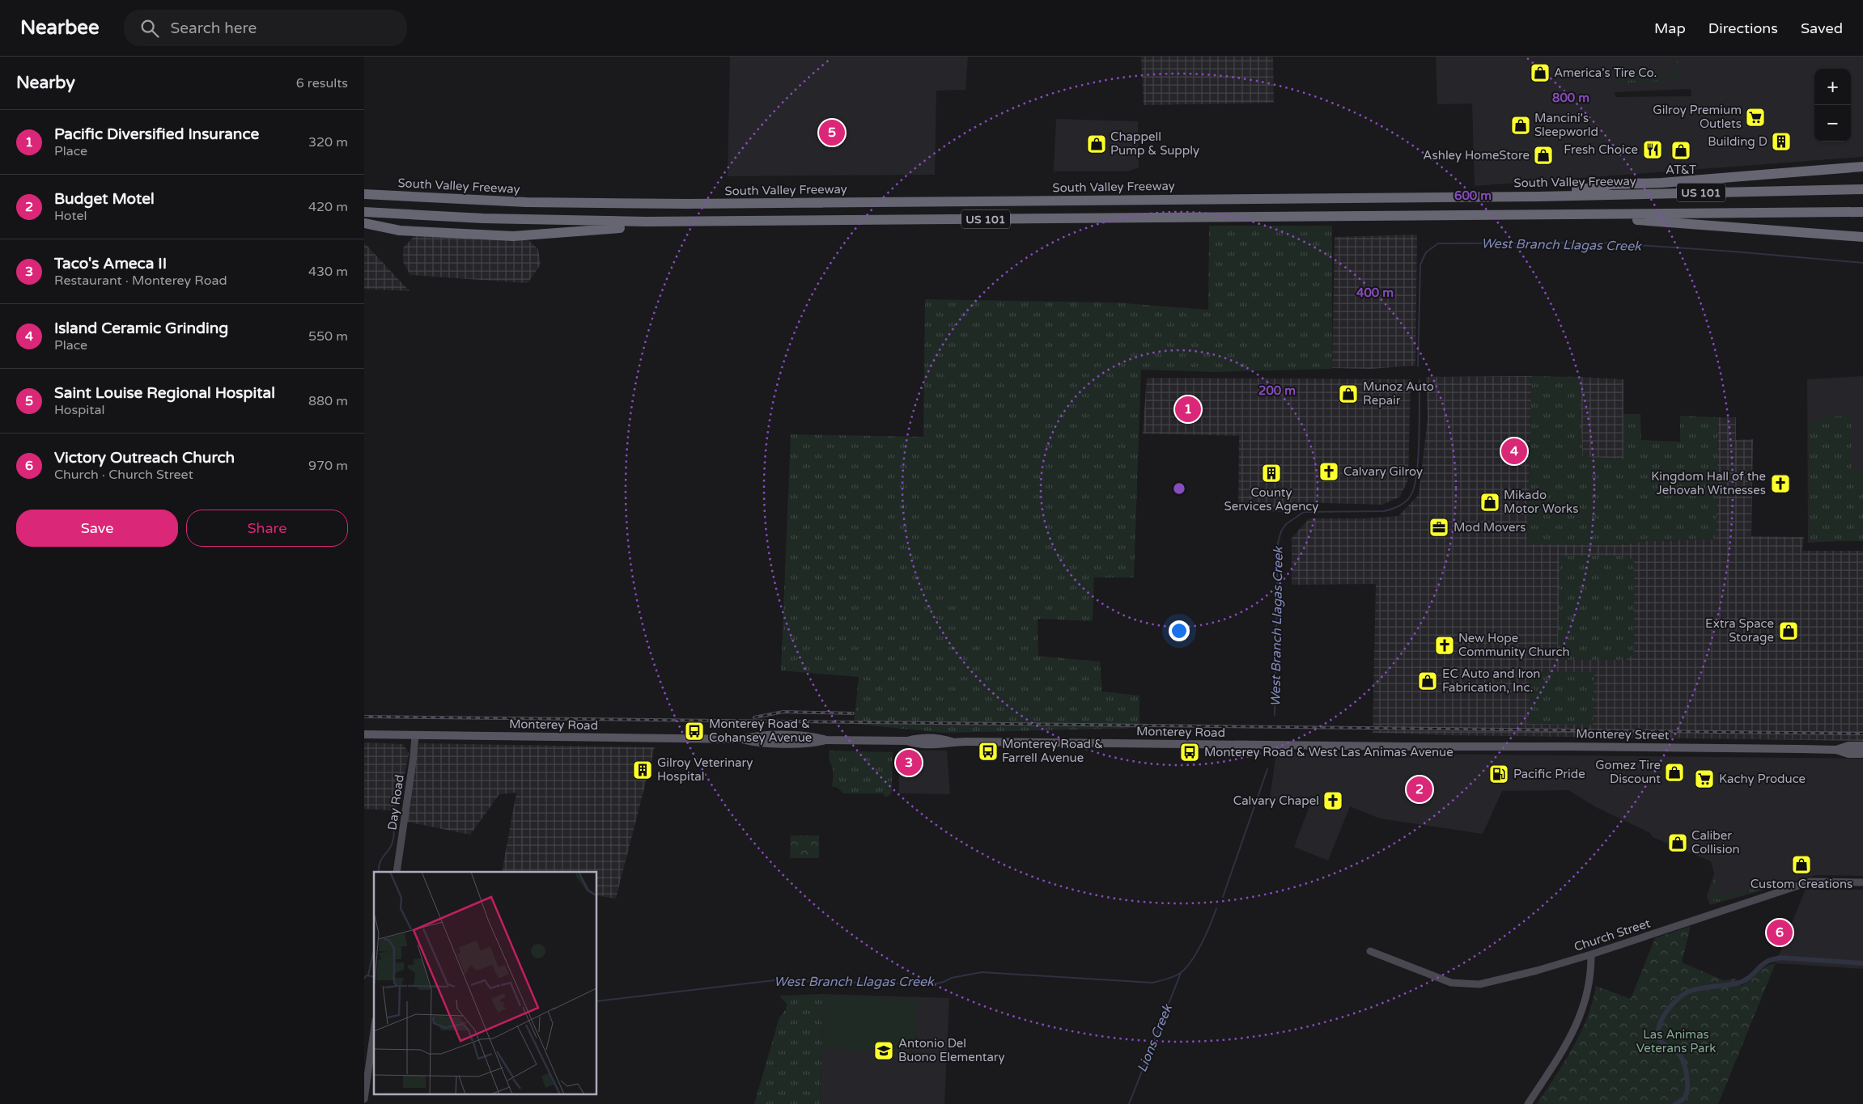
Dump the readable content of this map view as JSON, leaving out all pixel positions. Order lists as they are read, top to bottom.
{
  "streets": {
    "highway": ["South Valley Freeway", "US 101"],
    "main road": ["Monterey Road", "Monterey Street"],
    "street": ["Day Road", "Church Street"]
  },
  "crossings": [
    ["Monterey Road", "Monterey Street"],
    ["Monterey Road", "Day Road"]
  ],
  "water": ["West Branch Llagas Creek", "Lions Creek"],
  "parks": ["Las Animas Veterans Park"],
  "places": {
    "shop": [
      "America's Tire Co.",
      "Mancini's Sleepworld",
      "Chappell Pump & Supply",
      "AT&T",
      "Ashley HomeStore",
      "Munoz Auto Repair",
      "Mikado Motor Works",
      "Extra Space Storage",
      "EC Auto and Iron Fabrication, Inc.",
      "Gomez Tire Discount",
      "Caliber Collision",
      "Custom Creations"
    ],
    "supermarket": ["Gilroy Premium Outlets", "Kachy Produce"],
    "building": ["Building D", "County Services Agency", "Gilroy Veterinary Hospital"],
    "restaurant": ["Fresh Choice"],
    "church": [
      "Calvary Gilroy",
      "Kingdom Hall of the Jehovah Witnesses",
      "New Hope Community Church",
      "Calvary Chapel"
    ],
    "office": ["Mod Movers"],
    "bus stop": ["Monterey Road & Cohansey Avenue", "Monterey Road & Farrell Avenue", "Monterey Road & West Las Animas Avenue"],
    "fuel station": ["Pacific Pride"],
    "school or university": ["Antonio Del Buono Elementary"]
  },
  "page": {
    "header": "Nearbee",
    "search": "Search here",
    "nav": ["Map", "Directions", "Saved"],
    "heading": ["Nearby", "6 results"],
    "map_buttons": ["+", "−"],
    "list": [
      {
        "mark": "1",
        "name": "Pacific Diversified Insurance",
        "note": "Place",
        "value": "320 m"
      },
      {
        "mark": "2",
        "name": "Budget Motel",
        "note": "Hotel",
        "value": "420 m"
      },
      {
        "mark": "3",
        "name": "Taco's Ameca II",
        "note": "Restaurant · Monterey Road",
        "value": "430 m"
      },
      {
        "mark": "4",
        "name": "Island Ceramic Grinding",
        "note": "Place",
        "value": "550 m"
      },
      {
        "mark": "5",
        "name": "Saint Louise Regional Hospital",
        "note": "Hospital",
        "value": "880 m"
      },
      {
        "mark": "6",
        "name": "Victory Outreach Church",
        "note": "Church · Church Street",
        "value": "970 m"
      }
    ],
    "pins": [
      "5",
      "1",
      "4",
      "3",
      "2",
      "6"
    ],
    "buttons": ["Save", "Share"]
  },
  "rings": [
    "800 m",
    "600 m",
    "400 m",
    "200 m"
  ]
}
